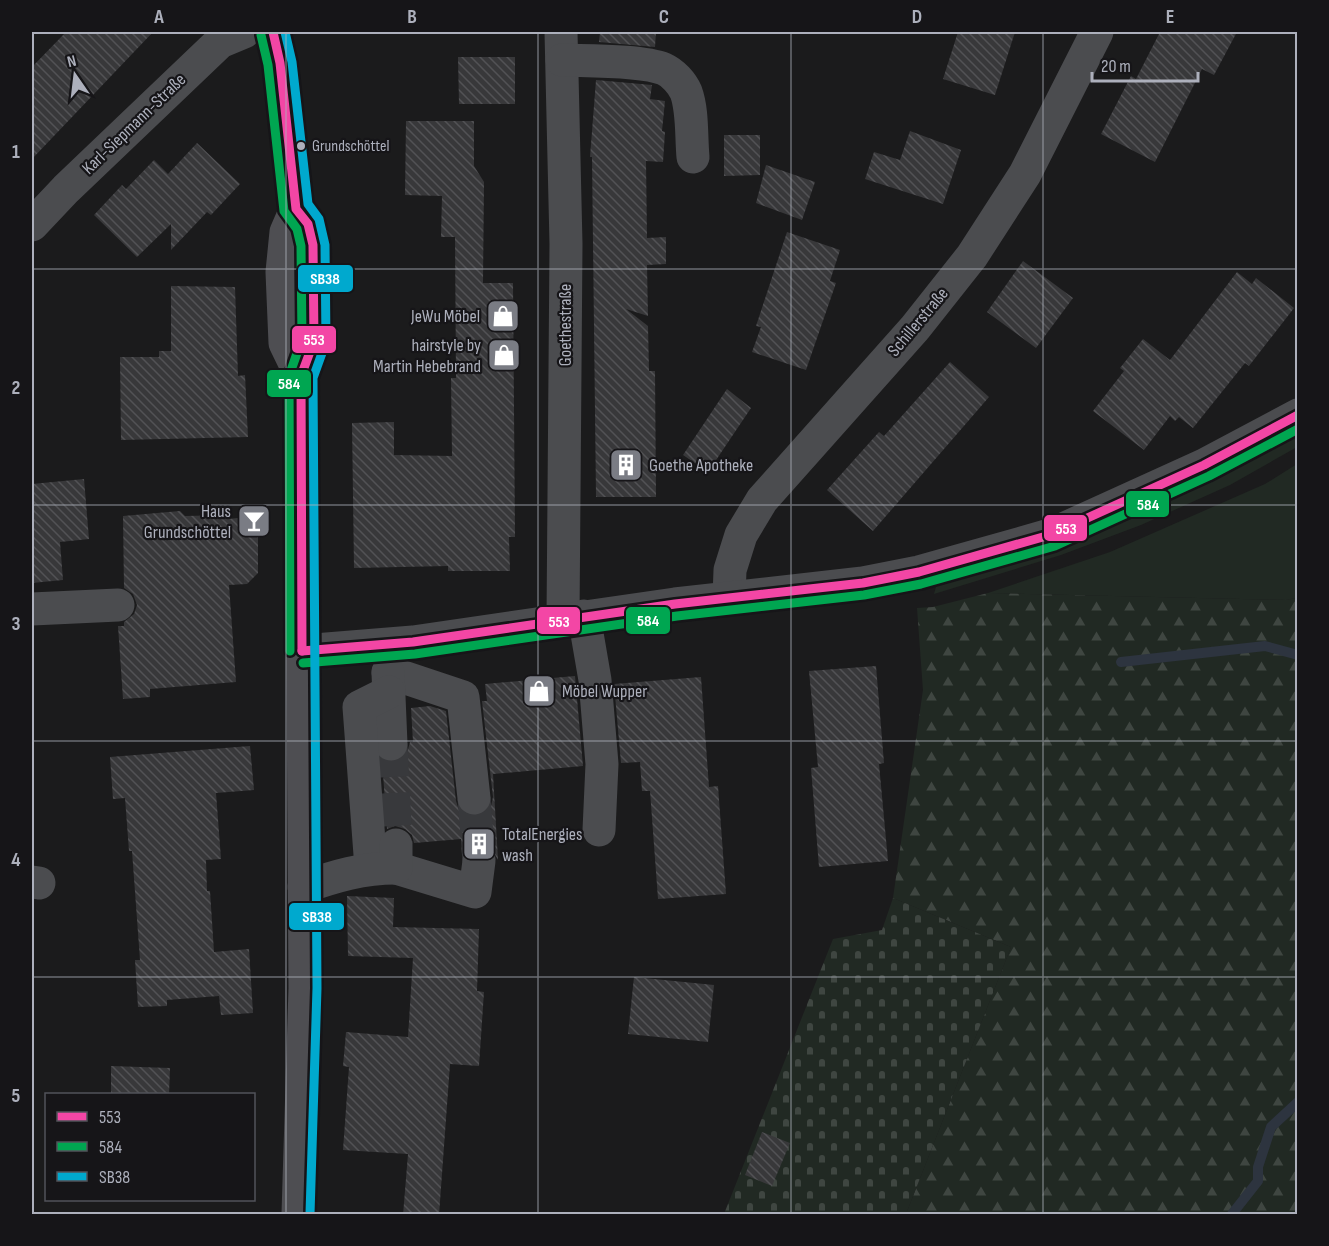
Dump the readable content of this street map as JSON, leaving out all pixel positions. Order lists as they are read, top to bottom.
{
  "streets": {
    "street": ["Karl-Siepmann-Straße", "Schillerstraße", "Goethestraße"]
  },
  "places": {
    "other": ["Grundschöttel"],
    "shop": ["JeWu Möbel", "hairstyle by Martin Hebebrand", "Möbel Wupper"],
    "building": ["Goethe Apotheke", "TotalEnergies wash"],
    "bar": ["Haus Grundschöttel"]
  },
  "lines": ["transit line 553", "transit line SB38", "transit line 584"],
  "legend": ["553", "584", "SB38"],
  "scale_bar": "20 m",
  "north": "top",
  "grid": {
    "columns": [
      "A",
      "B",
      "C",
      "D",
      "E"
    ],
    "rows": [
      "1",
      "2",
      "3",
      "4",
      "5"
    ]
  }
}
